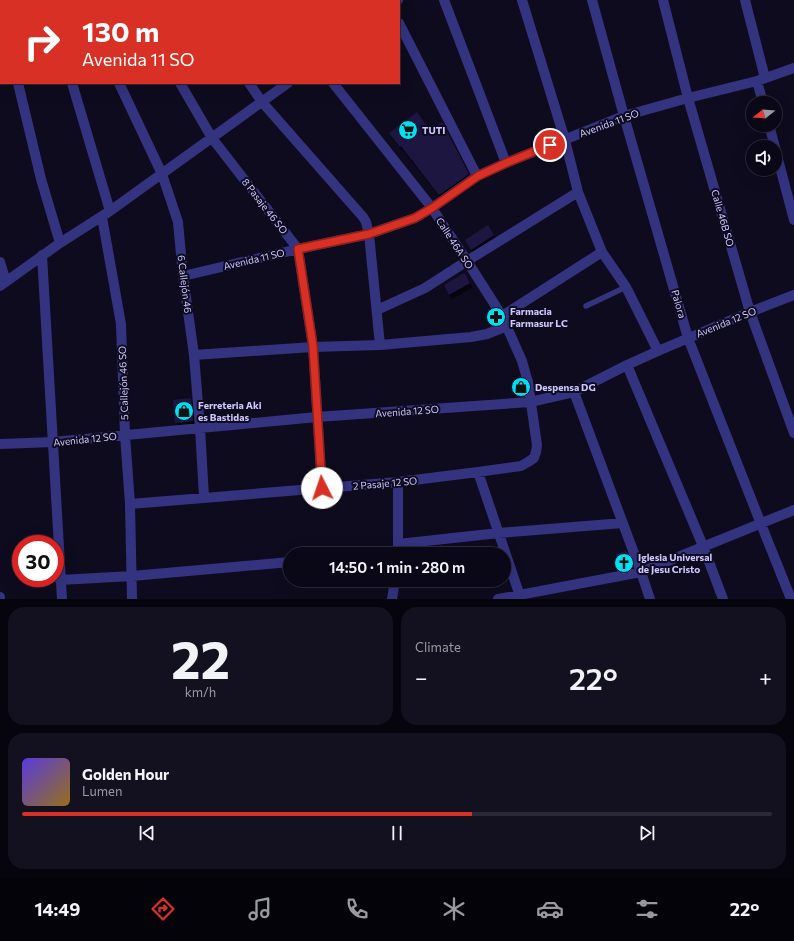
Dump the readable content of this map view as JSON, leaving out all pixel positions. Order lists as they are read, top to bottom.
{
  "streets": {
    "street": [
      "Avenida 11 SO",
      "8 Pasaje 46 SO",
      "Calle 46B SO",
      "Calle 46A SO",
      "6 Callejón 46",
      "Palora",
      "Avenida 12 SO",
      "5 Callejón 46 SO",
      "2 Pasaje 12 SO"
    ]
  },
  "crossings": [
    ["Avenida 11 SO", "8 Pasaje 46 SO"],
    ["Avenida 11 SO", "Calle 46B SO"],
    ["Avenida 11 SO", "Calle 46A SO"],
    ["Avenida 11 SO", "6 Callejón 46"],
    ["Avenida 11 SO", "Palora"],
    ["8 Pasaje 46 SO", "Avenida 12 SO"],
    ["8 Pasaje 46 SO", "2 Pasaje 12 SO"],
    ["Calle 46B SO", "Avenida 12 SO"],
    ["Calle 46A SO", "Avenida 12 SO"],
    ["Calle 46A SO", "2 Pasaje 12 SO"],
    ["6 Callejón 46", "Avenida 12 SO"],
    ["6 Callejón 46", "2 Pasaje 12 SO"],
    ["Palora", "Avenida 12 SO"],
    ["Avenida 12 SO", "5 Callejón 46 SO"],
    ["Avenida 12 SO", "2 Pasaje 12 SO"],
    ["5 Callejón 46 SO", "2 Pasaje 12 SO"]
  ],
  "places": {
    "supermarket": ["TUTI"],
    "pharmacy": ["Farmacia Farmasur LC"],
    "shop": ["Despensa DG", "Ferreteria Aki es Bastidas"],
    "church": ["Iglesia Universal de Jesu Cristo"]
  },
  "north": "left",
  "page": {
    "turn": ["130 m", "Avenida 11 SO"],
    "limit": "30",
    "trip": "14:50 · 1 min · 280 m",
    "tile": [
      ["22", "km/h"],
      "Climate"
    ],
    "heat": ["−", "22°", "+"],
    "song": ["Golden Hour", "Lumen"],
    "tabs": ["14:49", "22°"]
  }
}
